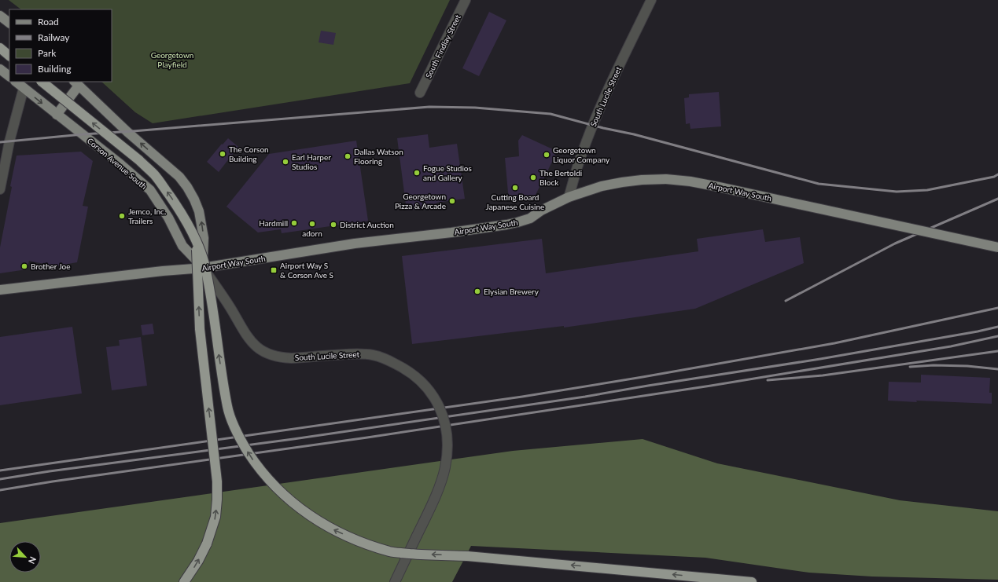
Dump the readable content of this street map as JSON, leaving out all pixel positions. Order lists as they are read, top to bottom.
{
  "streets": {
    "main road": ["Corson Avenue South", "Airport Way South"],
    "street": ["South Findlay Street", "South Lucile Street"]
  },
  "crossings": [
    ["South Lucile Street", "Corson Avenue South"],
    ["South Lucile Street", "Airport Way South"],
    ["Corson Avenue South", "Airport Way South"]
  ],
  "parks": ["Georgetown Playfield"],
  "places": {
    "other": [
      "The Corson Building",
      "Georgetown Liquor Company",
      "Dallas Watson Flooring",
      "Earl Harper Studios",
      "Fogue Studios and Gallery",
      "The Bertoldi Block",
      "Cutting Board Japanese Cuisine",
      "Georgetown Pizza & Arcade",
      "Jemco, Inc. Trailers",
      "Hardmill",
      "adorn",
      "District Auction",
      "Brother Joe",
      "Elysian Brewery"
    ],
    "transit": ["Airport Way S & Corson Ave S"]
  },
  "legend": [
    "Road",
    "Railway",
    "Park",
    "Building"
  ],
  "north": "bottom right"
}
